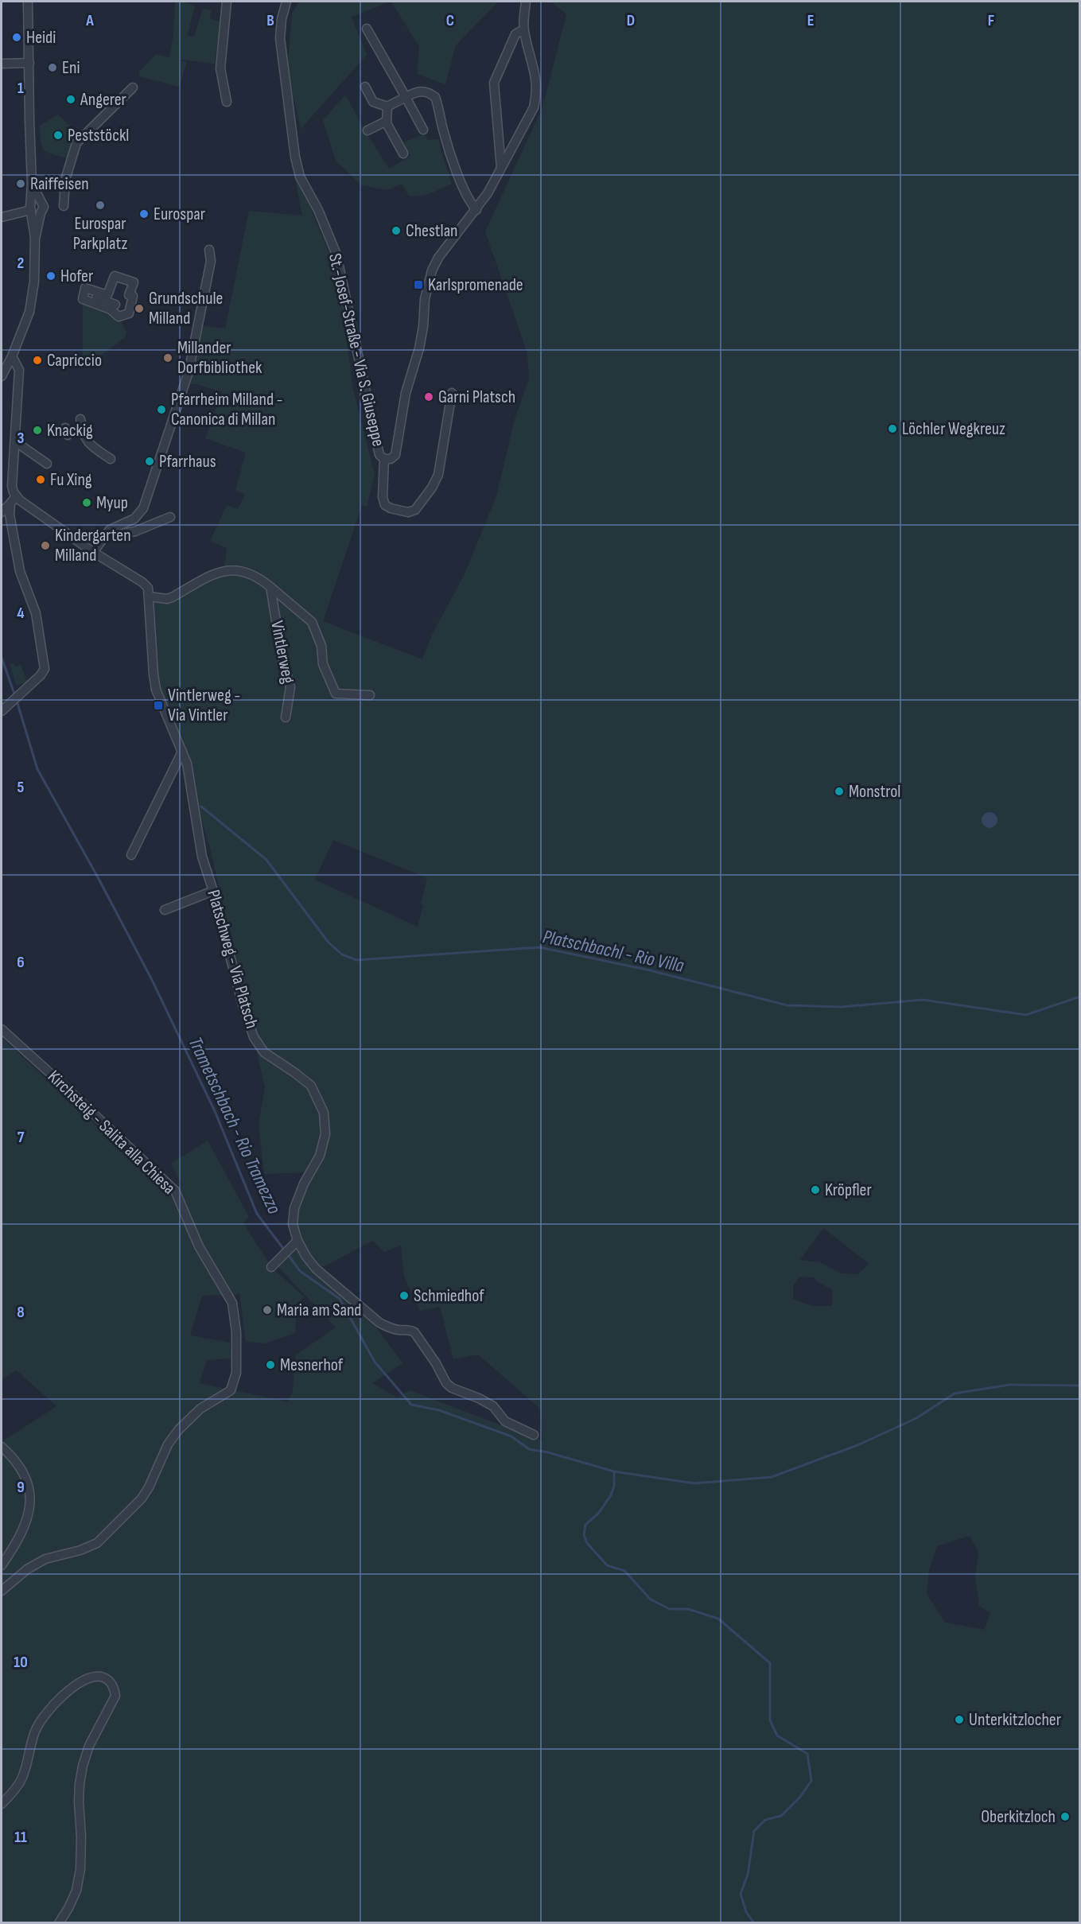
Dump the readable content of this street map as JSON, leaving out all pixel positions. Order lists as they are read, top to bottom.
{
  "streets": {
    "street": [
      "St.-Josef-Straße - Via S. Giuseppe",
      "Vintlerweg",
      "Platschweg - Via Platsch",
      "Kirchsteig - Salita alla Chiesa"
    ]
  },
  "crossings": [
    ["Vintlerweg", "Platschweg - Via Platsch"]
  ],
  "water": ["Platschbachl - Rio Villa", "Trametschbach - Rio Tramezzo"],
  "places": {
    "other": [
      "Heidi",
      "Eni",
      "Angerer",
      "Peststöckl",
      "Raiffeisen",
      "Eurospar Parkplatz",
      "Eurospar",
      "Chestlan",
      "Hofer",
      "Grundschule Milland",
      "Millander Dorfbibliothek",
      "Capriccio",
      "Garni Platsch",
      "Pfarrheim Milland - Canonica di Millan",
      "Löchler Wegkreuz",
      "Knackig",
      "Pfarrhaus",
      "Fu Xing",
      "Myup",
      "Kindergarten Milland",
      "Monstrol",
      "Kröpfler",
      "Schmiedhof",
      "Maria am Sand",
      "Mesnerhof",
      "Unterkitzlocher",
      "Oberkitzloch"
    ],
    "transit": ["Karlspromenade", "Vintlerweg - Via Vintler"]
  },
  "grid": {
    "columns": [
      "A",
      "B",
      "C",
      "D",
      "E",
      "F"
    ],
    "rows": [
      "1",
      "2",
      "3",
      "4",
      "5",
      "6",
      "7",
      "8",
      "9",
      "10",
      "11"
    ]
  }
}
